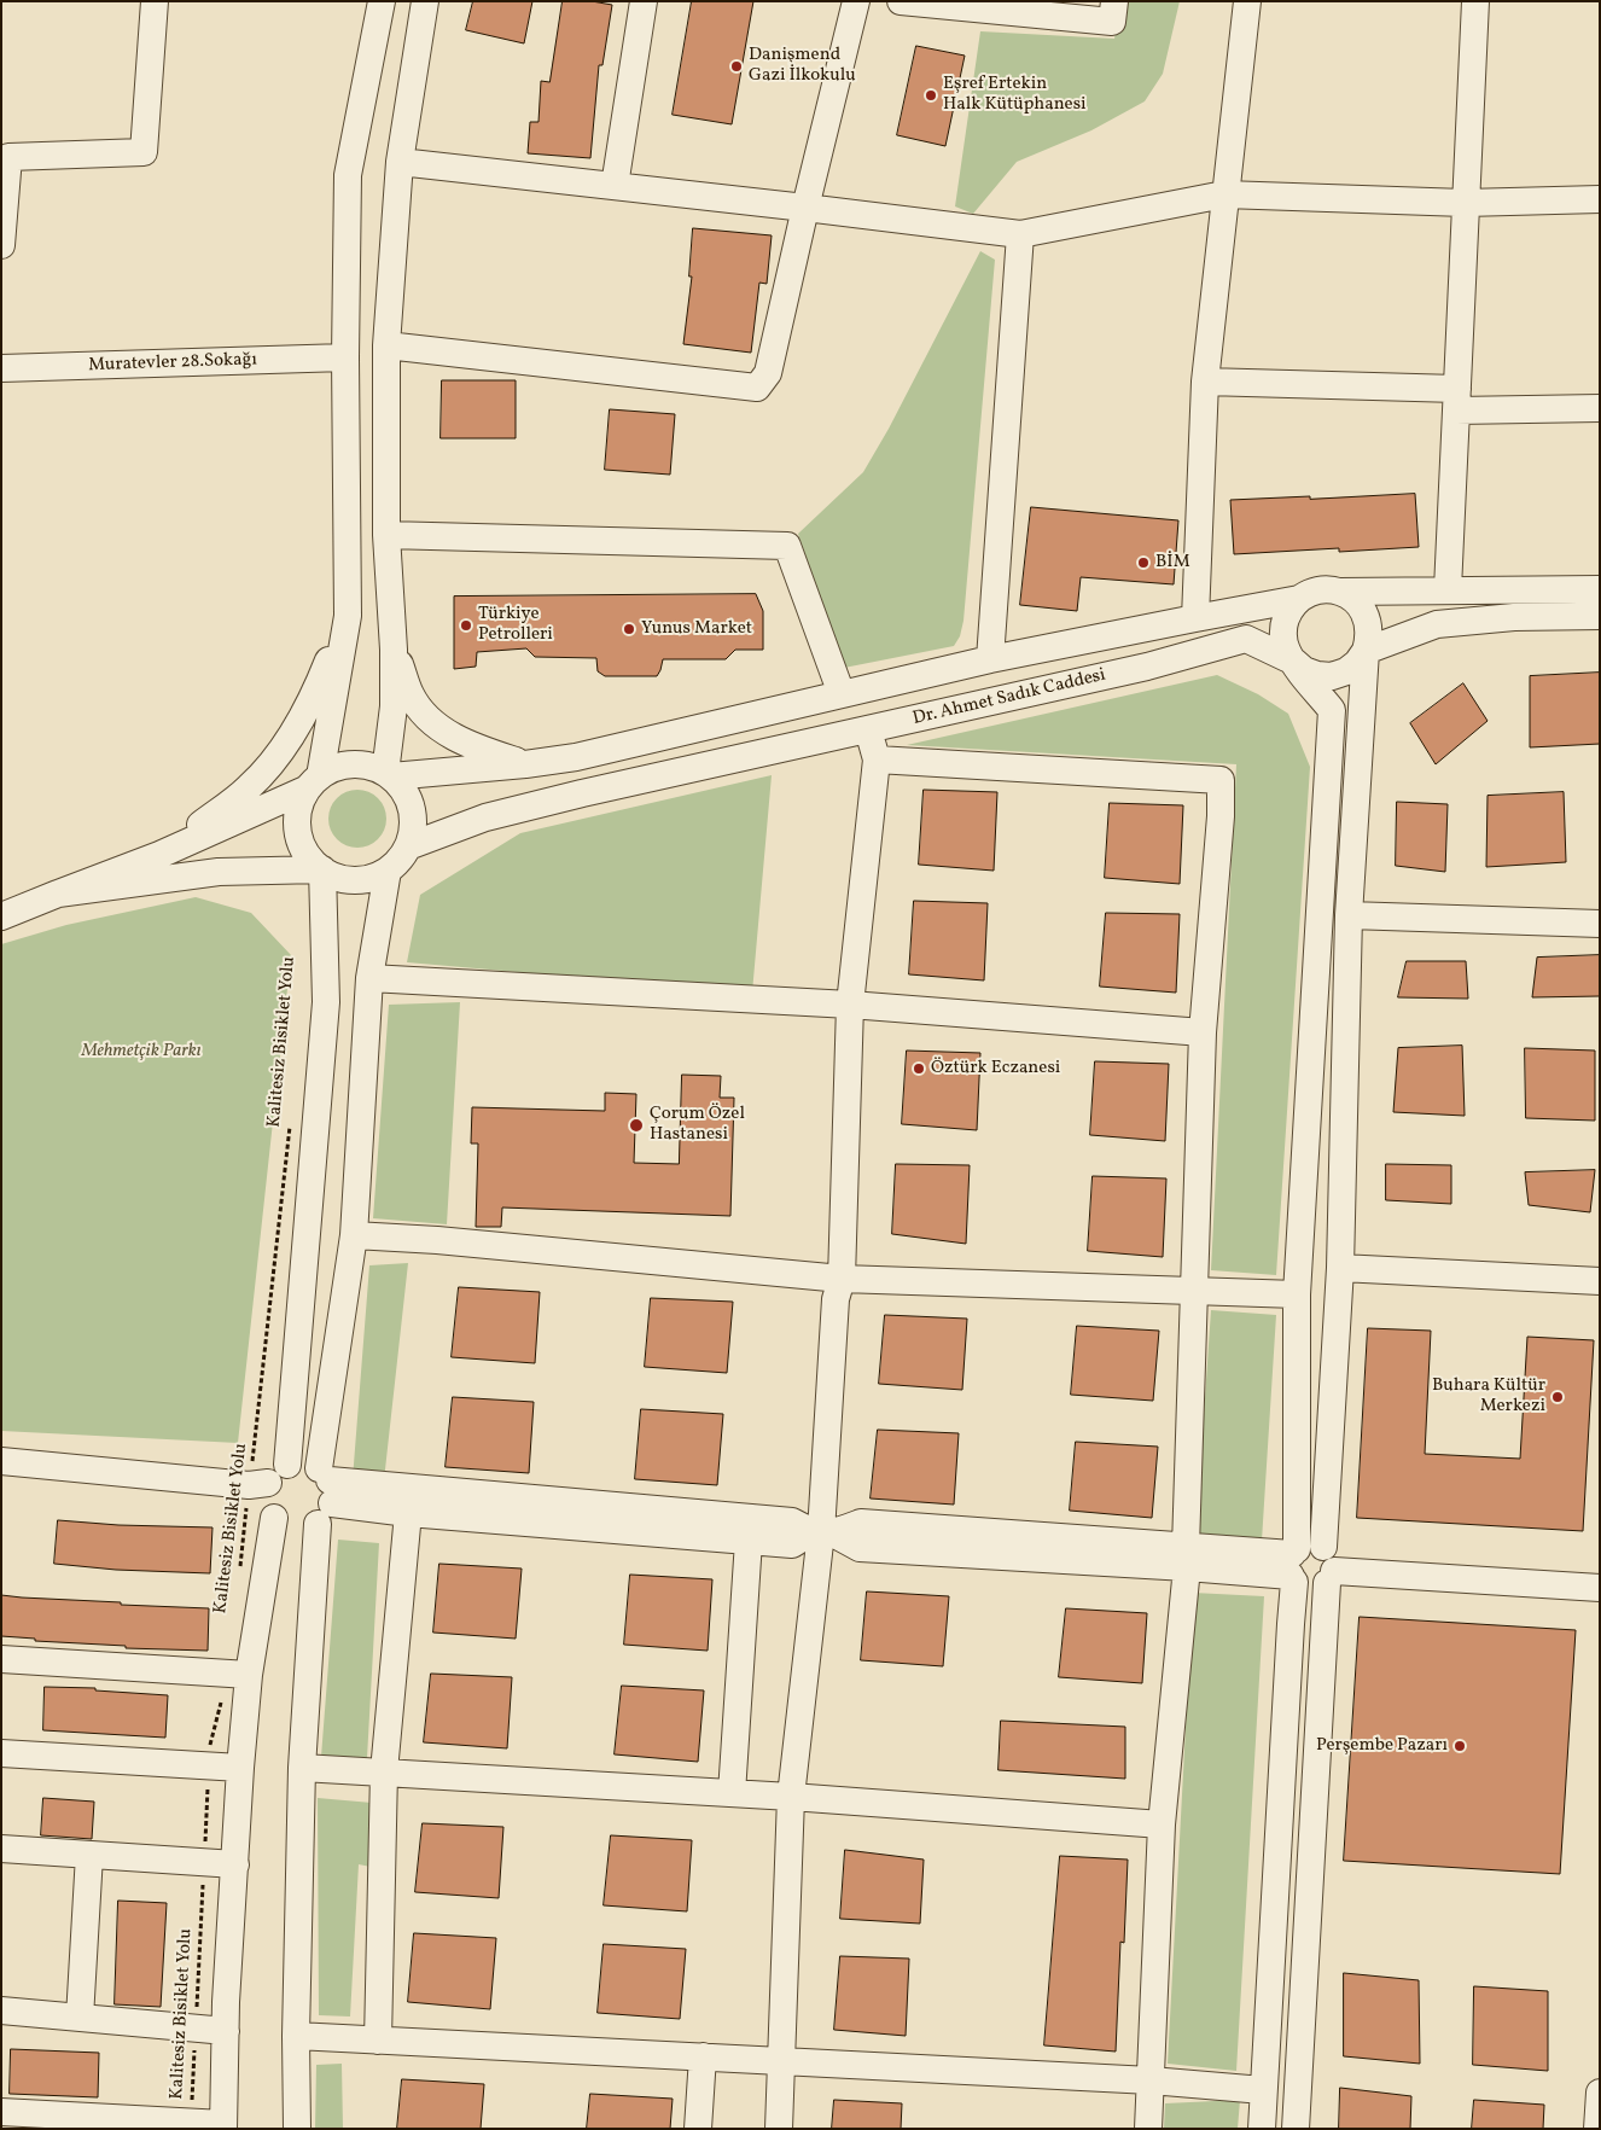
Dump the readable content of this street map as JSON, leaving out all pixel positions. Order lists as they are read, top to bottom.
{
  "streets": {
    "street": ["Muratevler 28.Sokağı", "Dr. Ahmet Sadık Caddesi"],
    "path": ["Kalitesiz Bisiklet Yolu"]
  },
  "parks": ["Mehmetçik Parkı"],
  "places": [
    "Danişmend Gazi İlkokulu",
    "Eşref Ertekin Halk Kütüphanesi",
    "BİM",
    "Türkiye Petrolleri",
    "Yunus Market",
    "Öztürk Eczanesi",
    "Çorum Özel Hastanesi",
    "Buhara Kültür Merkezi",
    "Perşembe Pazarı"
  ]
}
